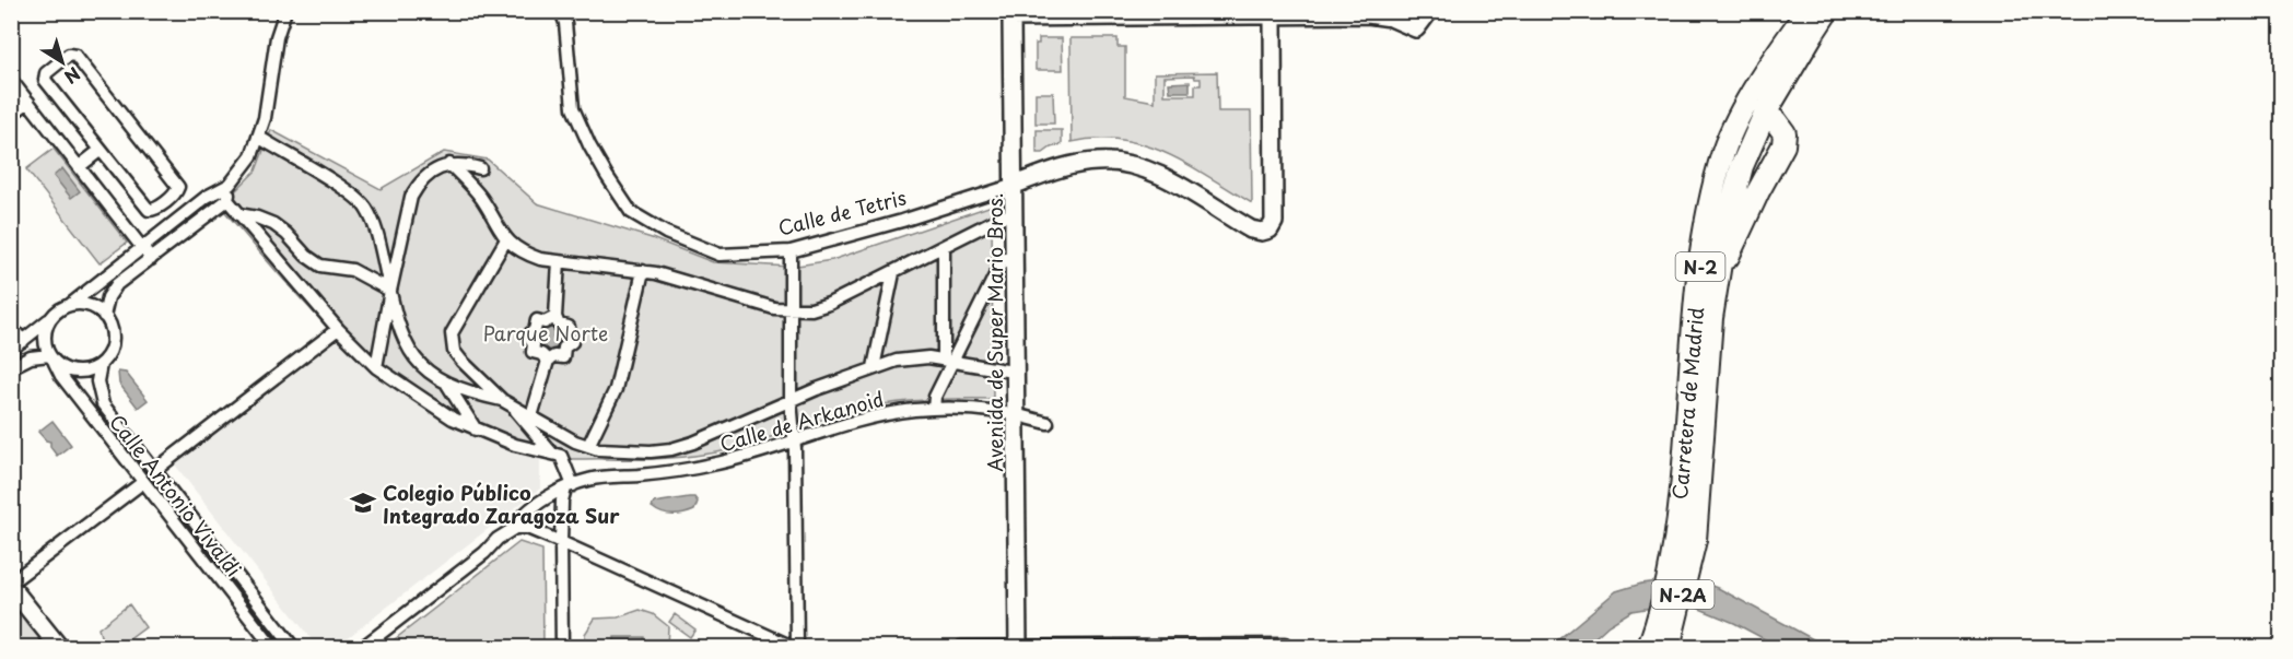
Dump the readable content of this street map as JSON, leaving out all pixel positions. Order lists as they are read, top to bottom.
{
  "streets": {
    "highway": ["N-2", "Carretera de Madrid", "N-2A"],
    "street": [
      "Calle de Tetris",
      "Avenida de Super Mario Bros.",
      "Calle de Arkanoid",
      "Calle Antonio Vivaldi"
    ]
  },
  "crossings": [
    ["Calle de Tetris", "Avenida de Super Mario Bros."],
    ["N-2", "Carretera de Madrid"],
    ["N-2", "N-2A"],
    ["Avenida de Super Mario Bros.", "Calle de Arkanoid"],
    ["Carretera de Madrid", "N-2A"]
  ],
  "parks": ["Parque Norte"],
  "places": {
    "school or university": ["Colegio Público Integrado Zaragoza Sur"]
  },
  "north": "bottom right"
}
